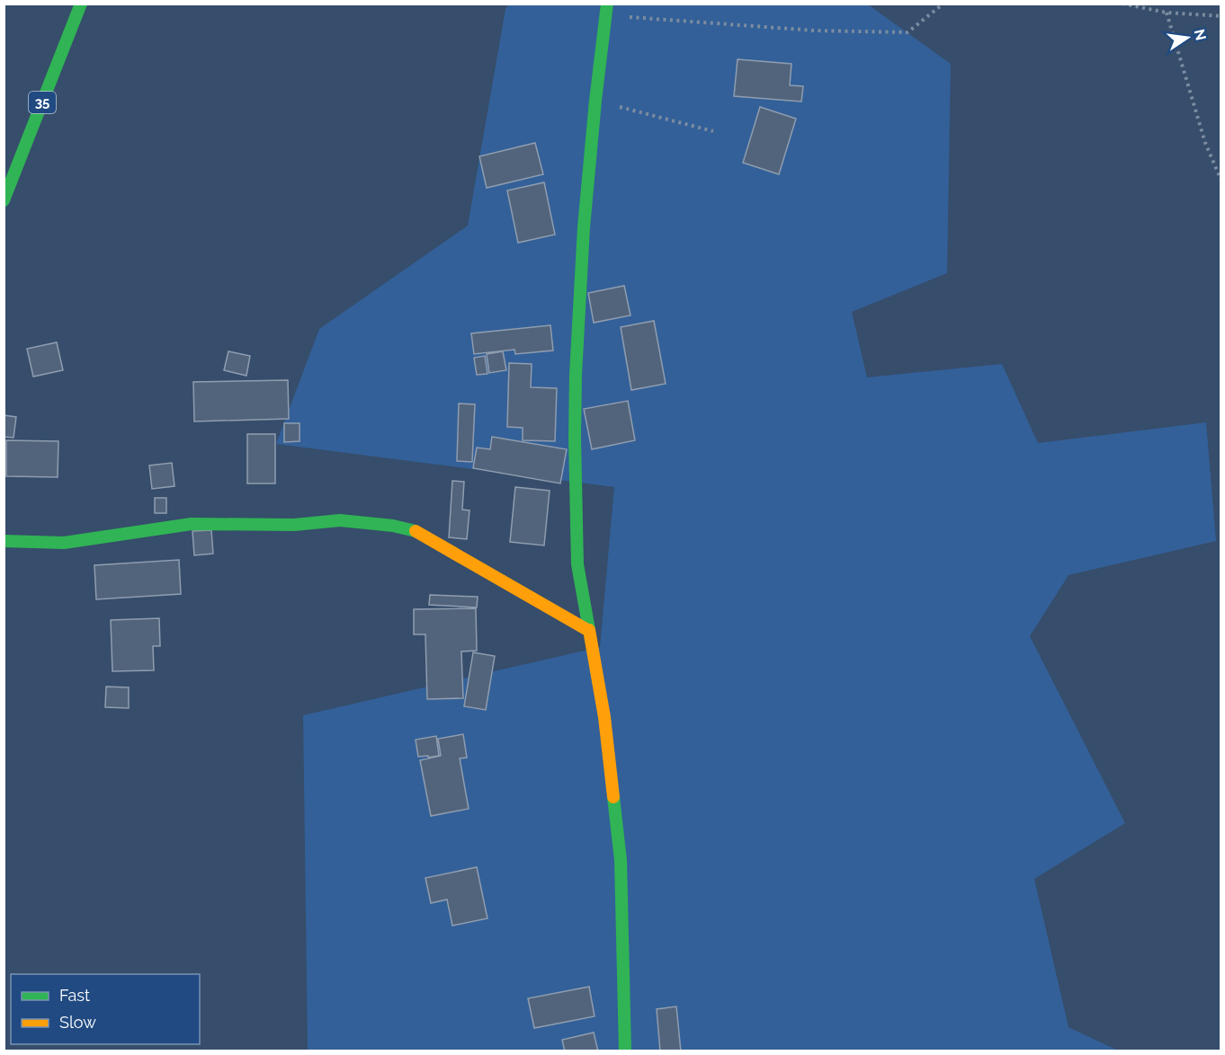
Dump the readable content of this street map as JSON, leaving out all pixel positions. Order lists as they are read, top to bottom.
{
  "streets": {
    "street": ["35"]
  },
  "legend": ["Fast", "Slow"],
  "north": "right"
}
